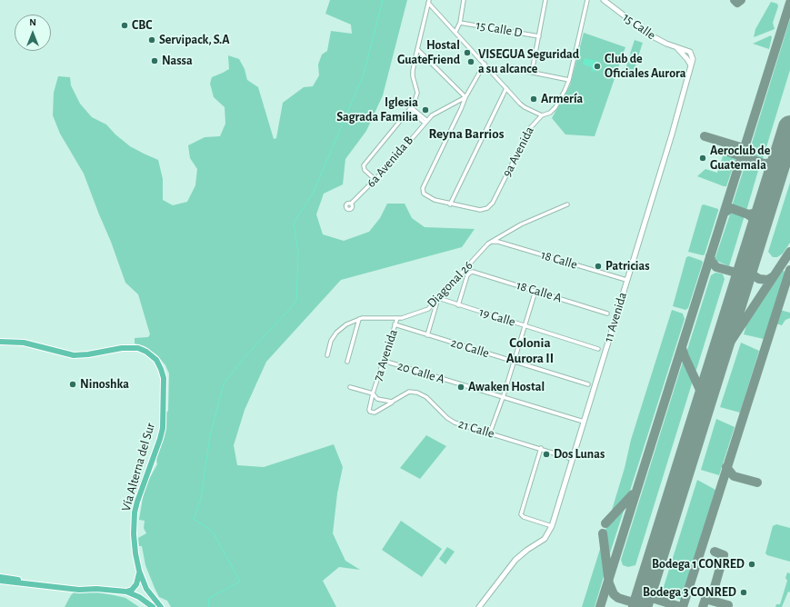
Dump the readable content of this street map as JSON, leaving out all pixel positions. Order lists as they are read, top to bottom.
{
  "streets": {
    "highway": ["Vía Alterna del Sur"],
    "main road": ["15 Calle", "11 Avenida"],
    "street": [
      "15 Calle D",
      "9a Avenida",
      "6a Avenida B",
      "18 Calle",
      "Diagonal 26",
      "18 Calle A",
      "19 Calle",
      "20 Calle",
      "7a Avenida",
      "20 Calle A",
      "21 Calle"
    ]
  },
  "crossings": [
    ["15 Calle", "11 Avenida"],
    ["18 Calle", "Diagonal 26"],
    ["18 Calle", "11 Avenida"],
    ["Diagonal 26", "19 Calle"],
    ["Diagonal 26", "7a Avenida"],
    ["18 Calle A", "19 Calle"],
    ["11 Avenida", "20 Calle A"],
    ["11 Avenida", "21 Calle"],
    ["20 Calle", "7a Avenida"],
    ["7a Avenida", "20 Calle A"],
    ["7a Avenida", "21 Calle"]
  ],
  "districts": ["Reyna Barrios", "Colonia Aurora II"],
  "places": [
    "CBC",
    "Servipack, S.A",
    "Hostal GuateFriend",
    "Nassa",
    "VISEGUA Seguridad a su alcance",
    "Club de Oficiales Aurora",
    "Armería",
    "Iglesia Sagrada Familia",
    "Aeroclub de Guatemala",
    "Patricias",
    "Ninoshka",
    "Awaken Hostal",
    "Dos Lunas",
    "Bodega 1 CONRED",
    "Bodega 3 CONRED"
  ],
  "north": "top"
}
